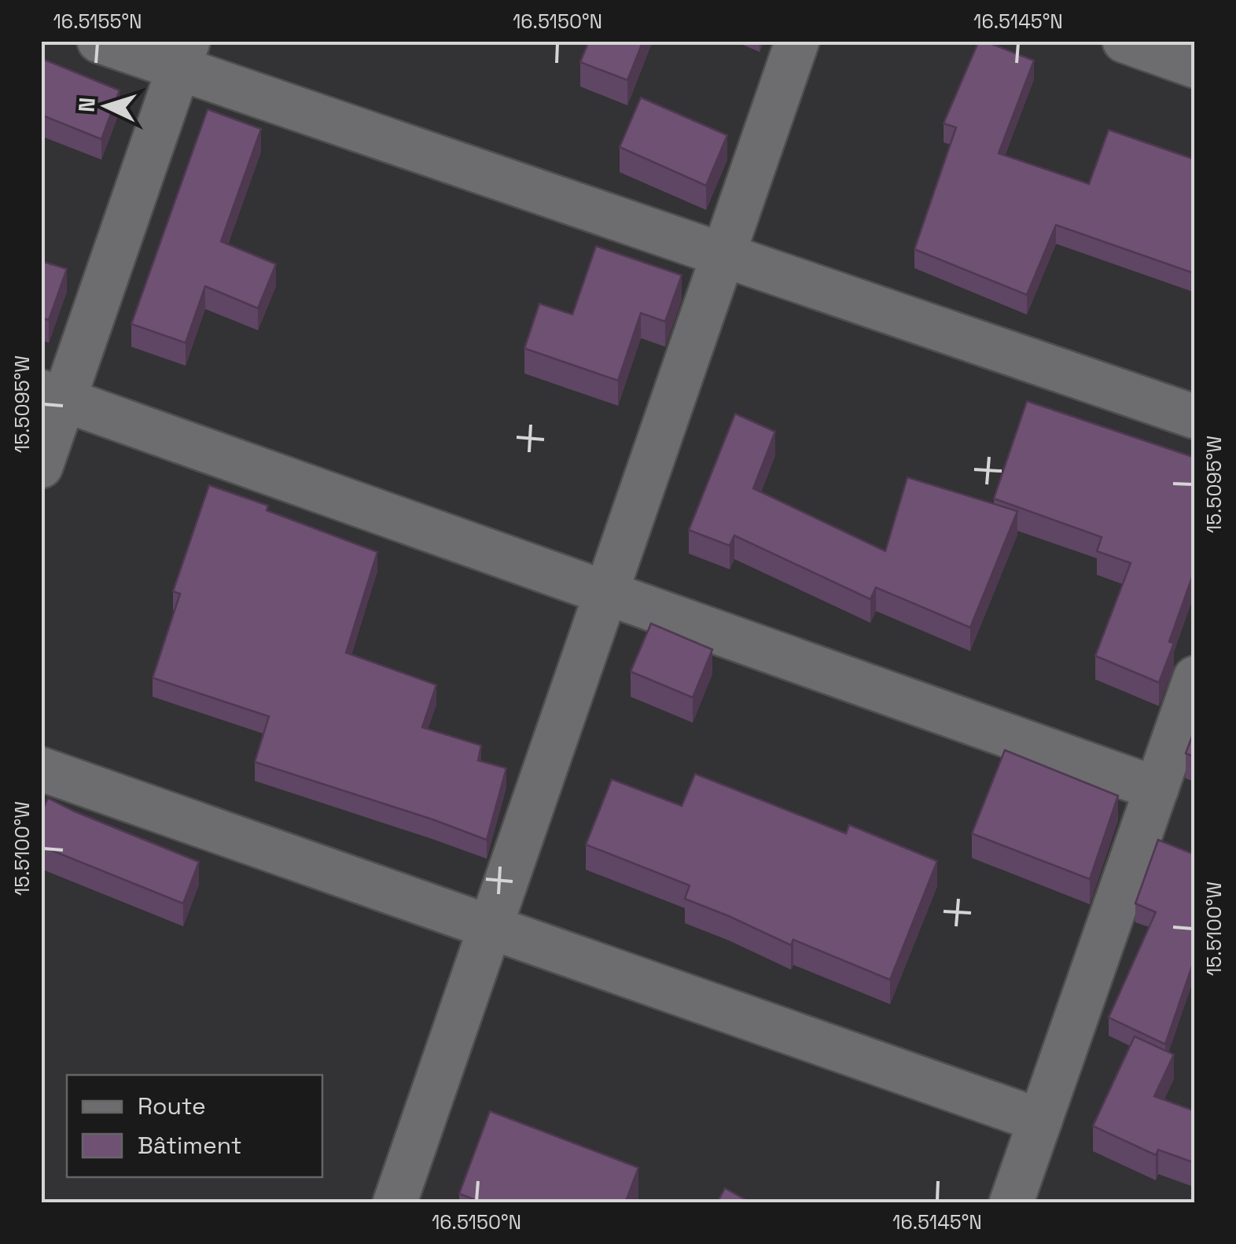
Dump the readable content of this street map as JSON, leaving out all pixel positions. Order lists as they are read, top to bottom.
{
  "legend": ["Route", "Bâtiment"],
  "north": "left",
  "coordinates": [
    "16.5155°N",
    "16.5150°N",
    "16.5145°N",
    "15.5095°W",
    "15.5100°W"
  ]
}
